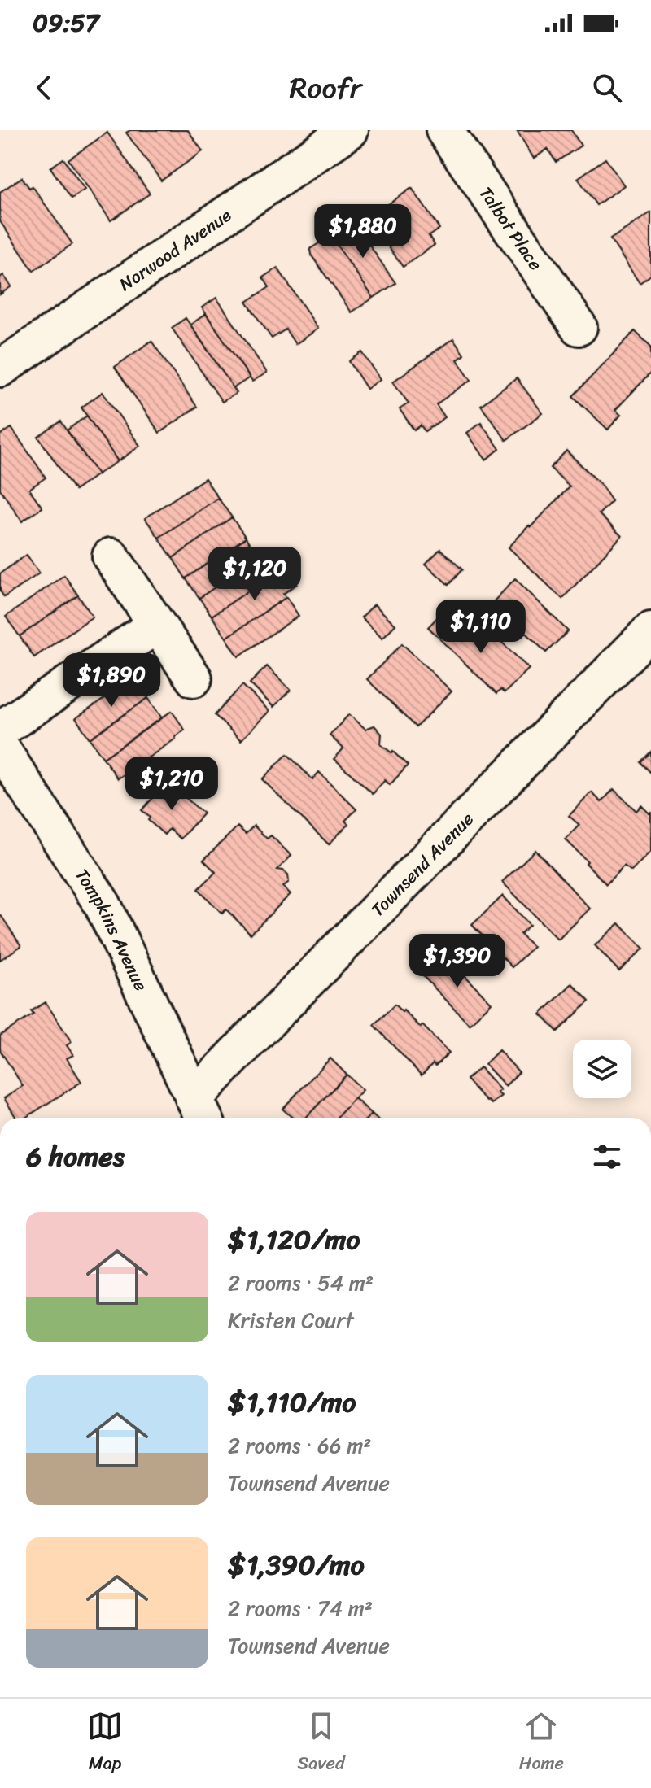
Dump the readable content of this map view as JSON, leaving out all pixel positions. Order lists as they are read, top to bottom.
{
  "streets": {
    "street": [
      "Talbot Place",
      "Norwood Avenue",
      "Townsend Avenue",
      "Tompkins Avenue"
    ]
  },
  "crossings": [
    ["Townsend Avenue", "Tompkins Avenue"]
  ],
  "page": {
    "status": "09:57",
    "header": "Roofr",
    "price": [
      "$1,880",
      "$1,120",
      "$1,110",
      "$1,890",
      "$1,210",
      "$1,390"
    ],
    "heading": "6 homes",
    "list": [
      {
        "name": "$1,120/mo",
        "note": "2 rooms · 54 m² · Kristen Court"
      },
      {
        "name": "$1,110/mo",
        "note": "2 rooms · 66 m² · Townsend Avenue"
      },
      {
        "name": "$1,390/mo",
        "note": "2 rooms · 74 m² · Townsend Avenue"
      }
    ],
    "tabs": ["Map", "Saved", "Home"]
  }
}
